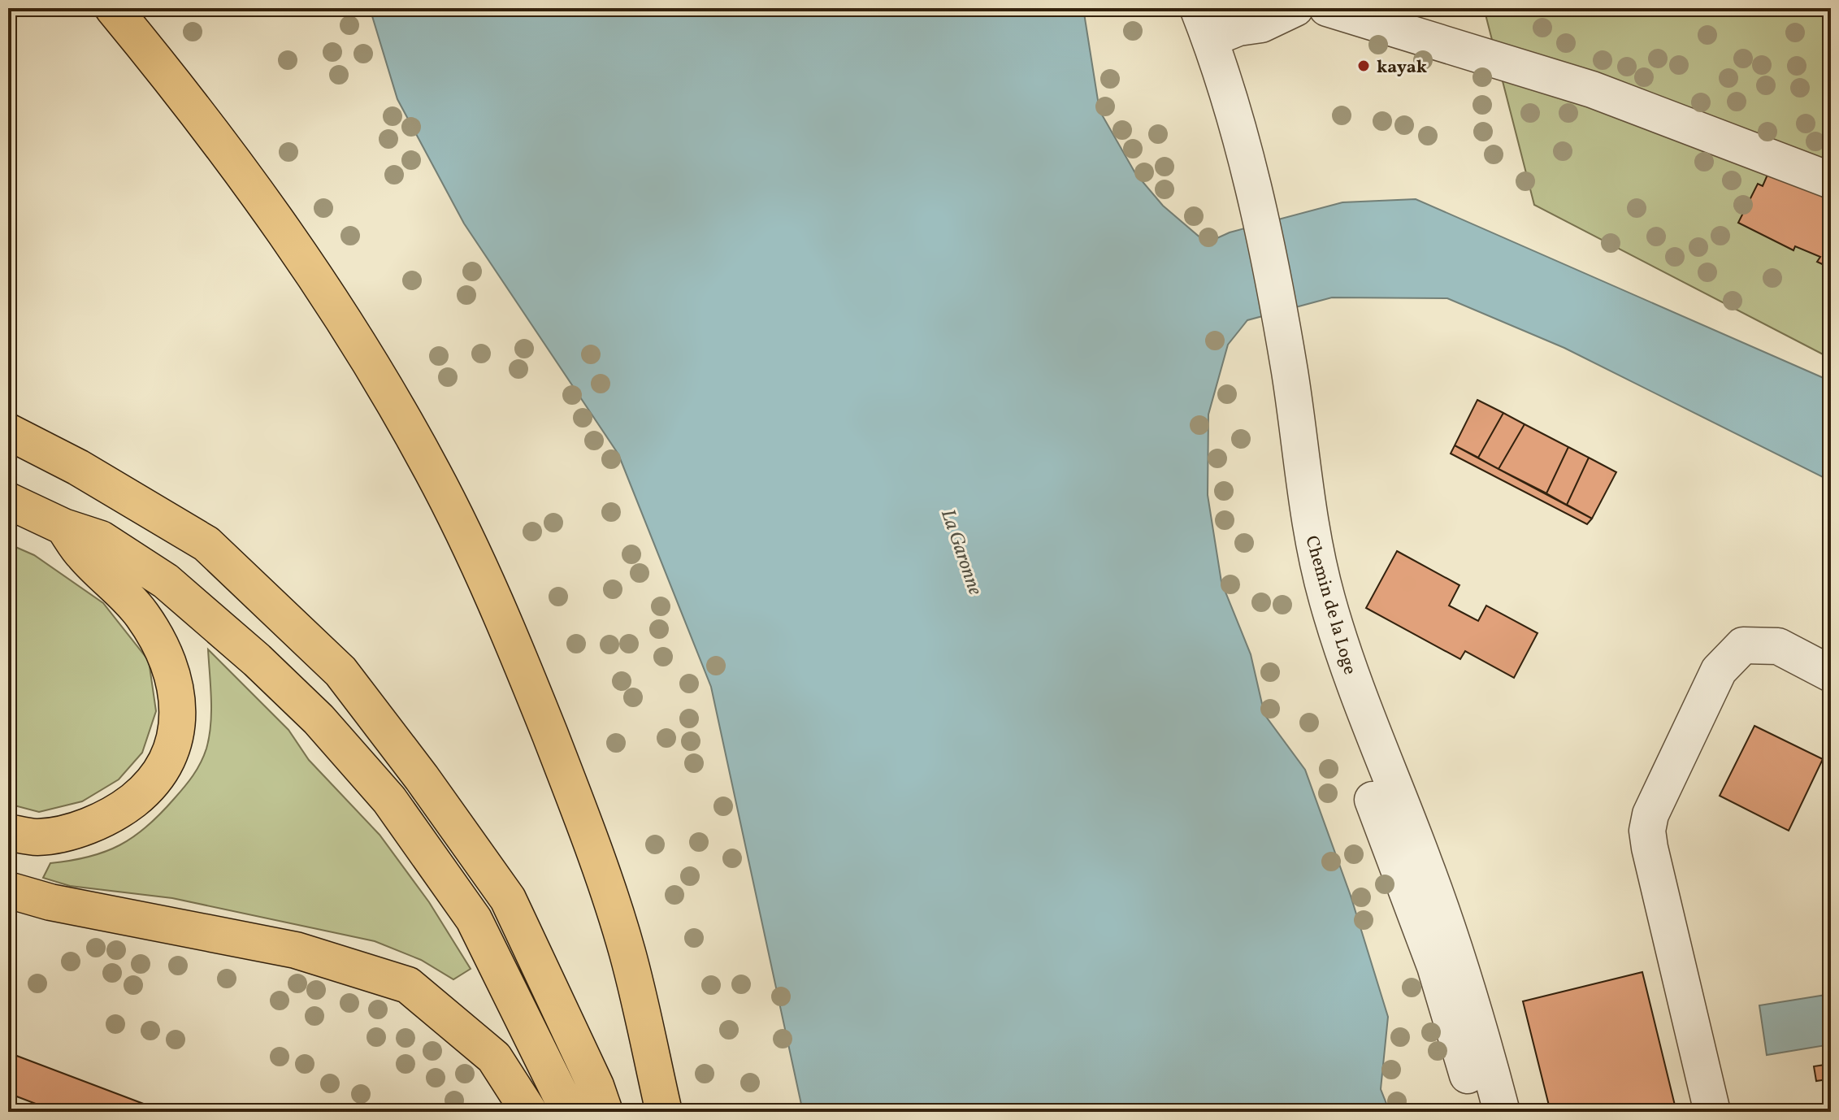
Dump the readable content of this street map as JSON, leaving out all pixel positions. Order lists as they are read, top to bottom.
{
  "streets": {
    "street": ["Chemin de la Loge"]
  },
  "water": ["La Garonne"],
  "places": ["kayak"]
}
